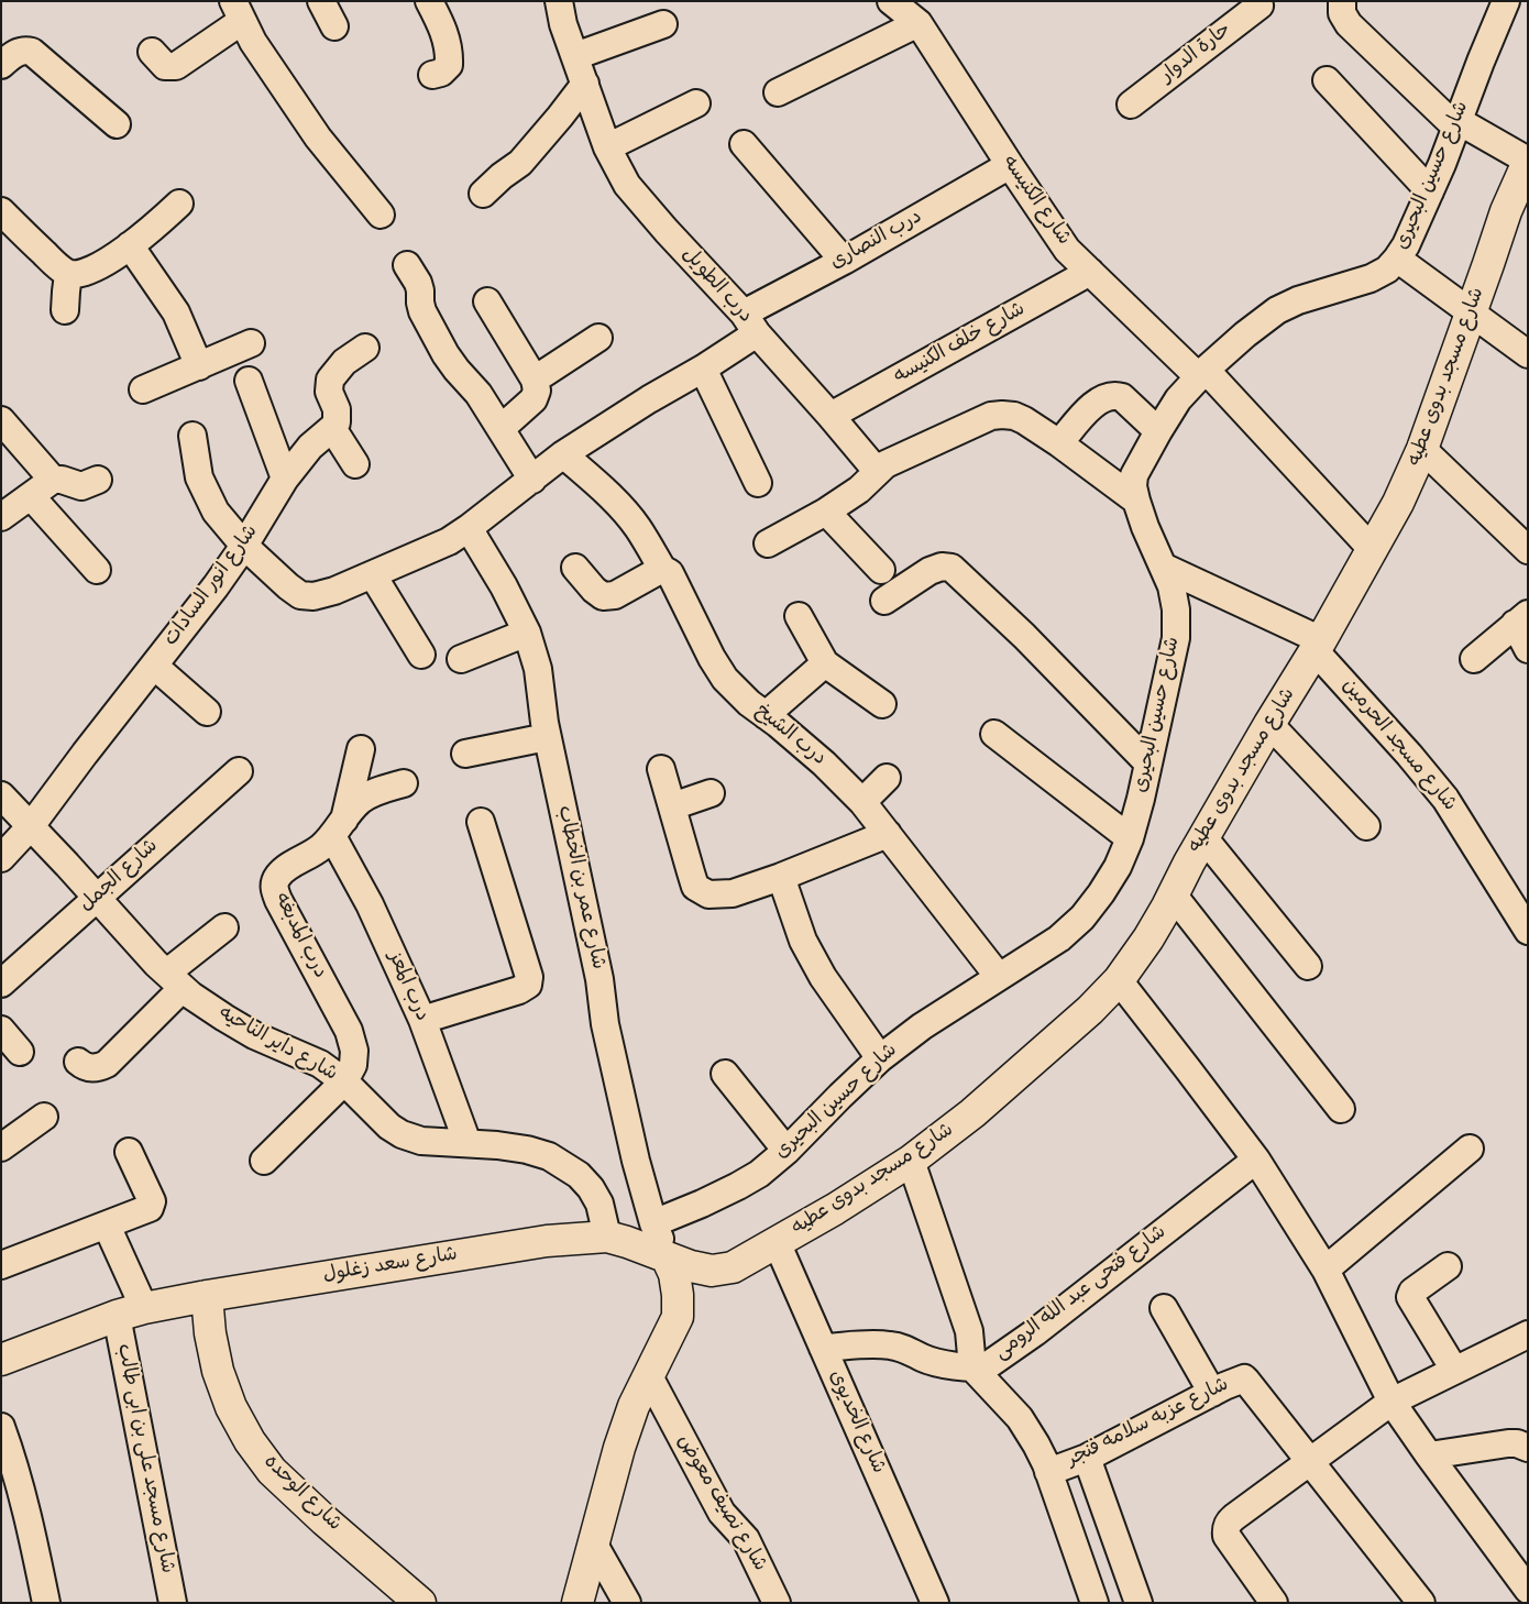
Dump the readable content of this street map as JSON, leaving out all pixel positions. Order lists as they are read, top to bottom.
{
  "streets": {
    "street": [
      "حارة الدوار",
      "شارع حسين البحيرى",
      "شارع الكنيسه",
      "درب النصارى",
      "درب الطويل",
      "شارع خلف الكنيسه",
      "شارع مسجد بدوى عطيه",
      "شارع انور السادات",
      "درب الشيخ",
      "شارع مسجد الحرمين",
      "شارع الجمل",
      "شارع عمر بن الخطاب",
      "درب المدبغه",
      "درب المعز",
      "شارع داير الناحيه",
      "شارع سعد زغلول",
      "شارع فتحى عبد الله الرومى",
      "شارع الخديوى",
      "شارع عزبه سلامه فنجر",
      "شارع مسجد على بن ابى طالب",
      "شارع الوحده",
      "شارع نصيف معوض"
    ]
  },
  "crossings": [
    ["شارع حسين البحيرى", "شارع الكنيسه"],
    ["شارع حسين البحيرى", "درب الشيخ"],
    ["شارع حسين البحيرى", "شارع عمر بن الخطاب"],
    ["شارع الكنيسه", "درب النصارى"],
    ["شارع الكنيسه", "شارع خلف الكنيسه"],
    ["شارع الكنيسه", "شارع مسجد بدوى عطيه"],
    ["درب النصارى", "درب الطويل"],
    ["درب النصارى", "شارع انور السادات"],
    ["درب النصارى", "درب الشيخ"],
    ["درب النصارى", "شارع عمر بن الخطاب"],
    ["درب الطويل", "شارع خلف الكنيسه"],
    ["شارع مسجد بدوى عطيه", "شارع مسجد الحرمين"],
    ["شارع مسجد بدوى عطيه", "شارع سعد زغلول"],
    ["شارع مسجد بدوى عطيه", "شارع الخديوى"],
    ["شارع انور السادات", "شارع داير الناحيه"],
    ["شارع الجمل", "شارع داير الناحيه"],
    ["شارع عمر بن الخطاب", "شارع سعد زغلول"],
    ["درب المدبغه", "درب المعز"],
    ["درب المدبغه", "شارع داير الناحيه"],
    ["درب المعز", "شارع داير الناحيه"],
    ["شارع داير الناحيه", "شارع سعد زغلول"],
    ["شارع سعد زغلول", "شارع الخديوى"],
    ["شارع سعد زغلول", "شارع مسجد على بن ابى طالب"],
    ["شارع سعد زغلول", "شارع الوحده"],
    ["شارع فتحى عبد الله الرومى", "شارع الخديوى"]
  ]
}
